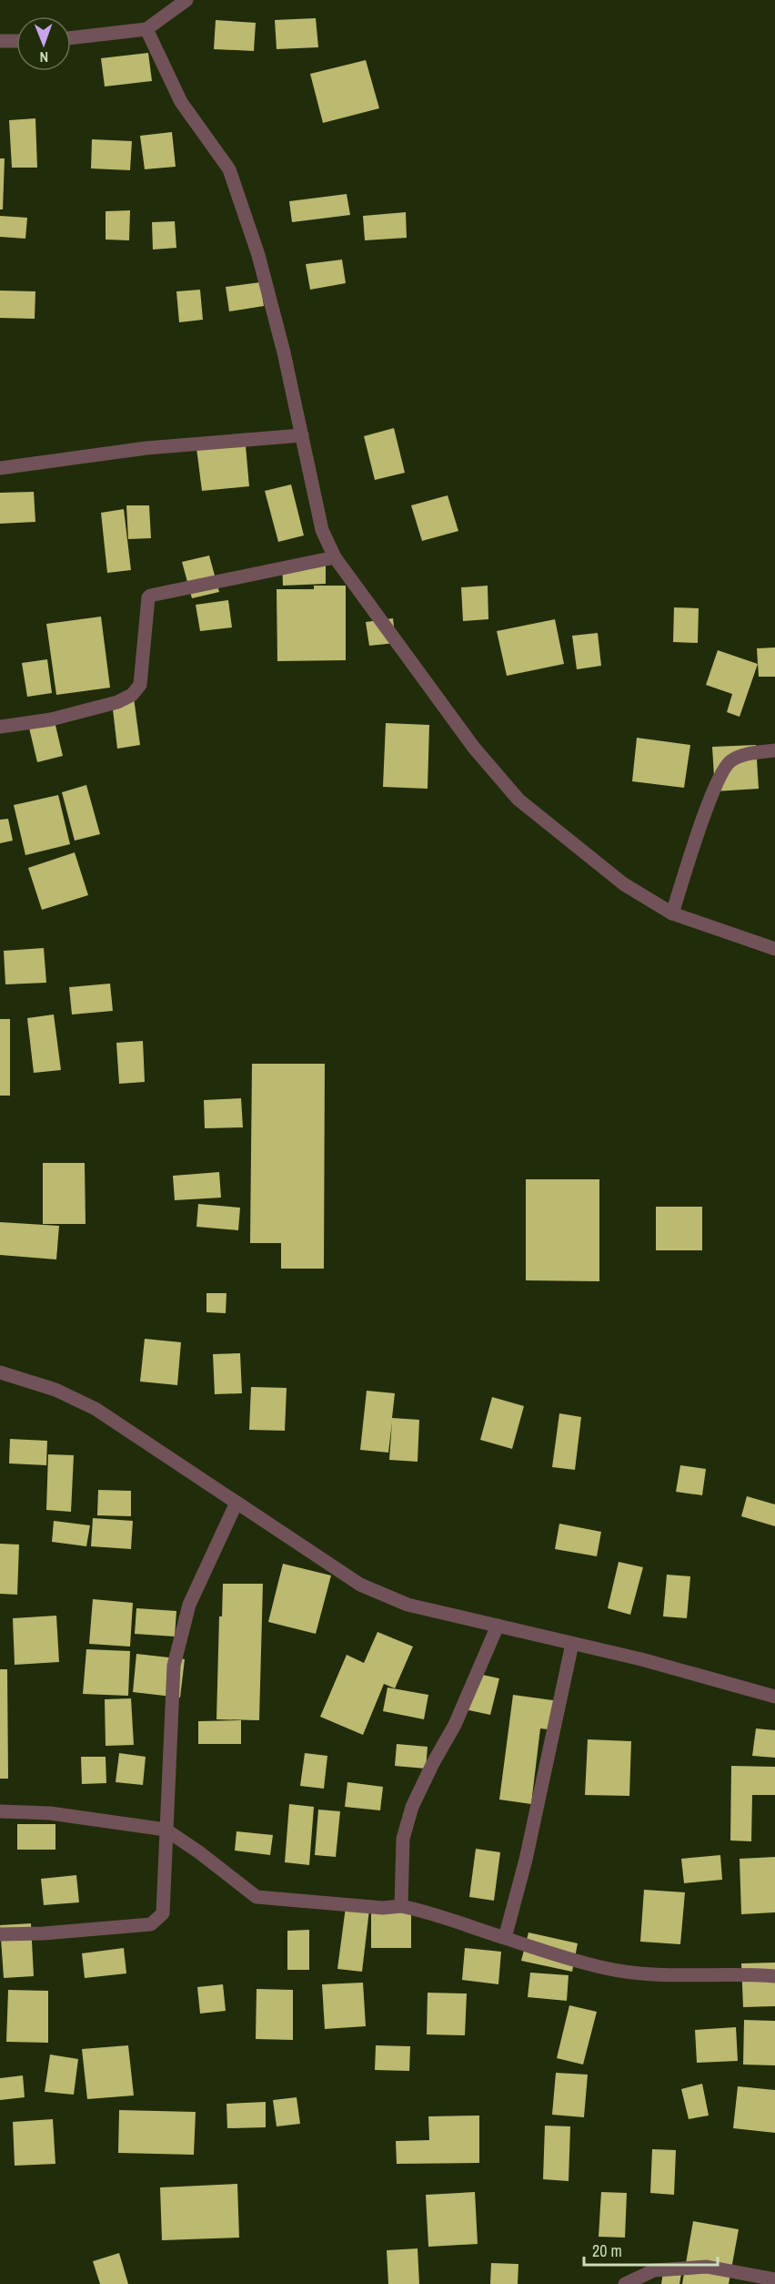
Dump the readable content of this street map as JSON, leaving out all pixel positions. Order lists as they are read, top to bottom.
{
  "scale_bar": "20 m",
  "north": "bottom"
}
